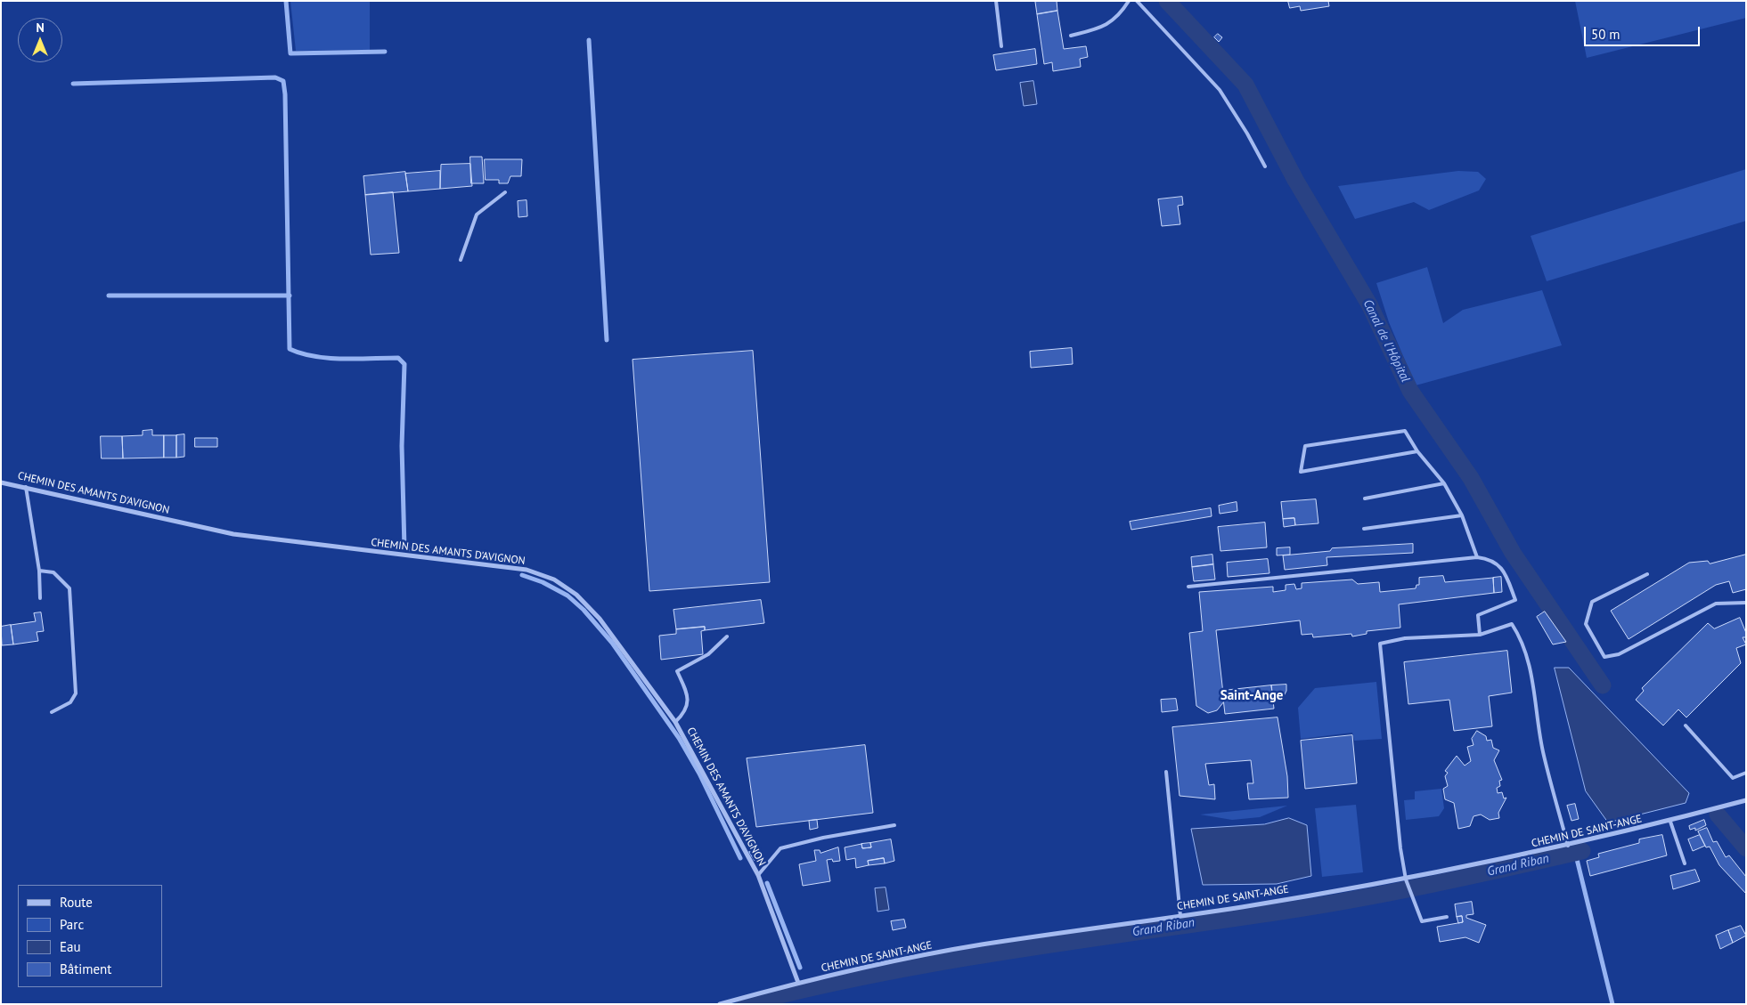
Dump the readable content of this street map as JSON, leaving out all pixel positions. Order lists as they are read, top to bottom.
{
  "streets": {
    "street": ["CHEMIN DES AMANTS D'AVIGNON", "CHEMIN DE SAINT-ANGE"]
  },
  "crossings": [
    ["CHEMIN DES AMANTS D'AVIGNON", "CHEMIN DE SAINT-ANGE"]
  ],
  "districts": ["Saint-Ange"],
  "water": ["Canal de l'Hôpital", "Grand Riban"],
  "legend": [
    "Route",
    "Parc",
    "Eau",
    "Bâtiment"
  ],
  "scale_bar": "50 m",
  "north": "top"
}
